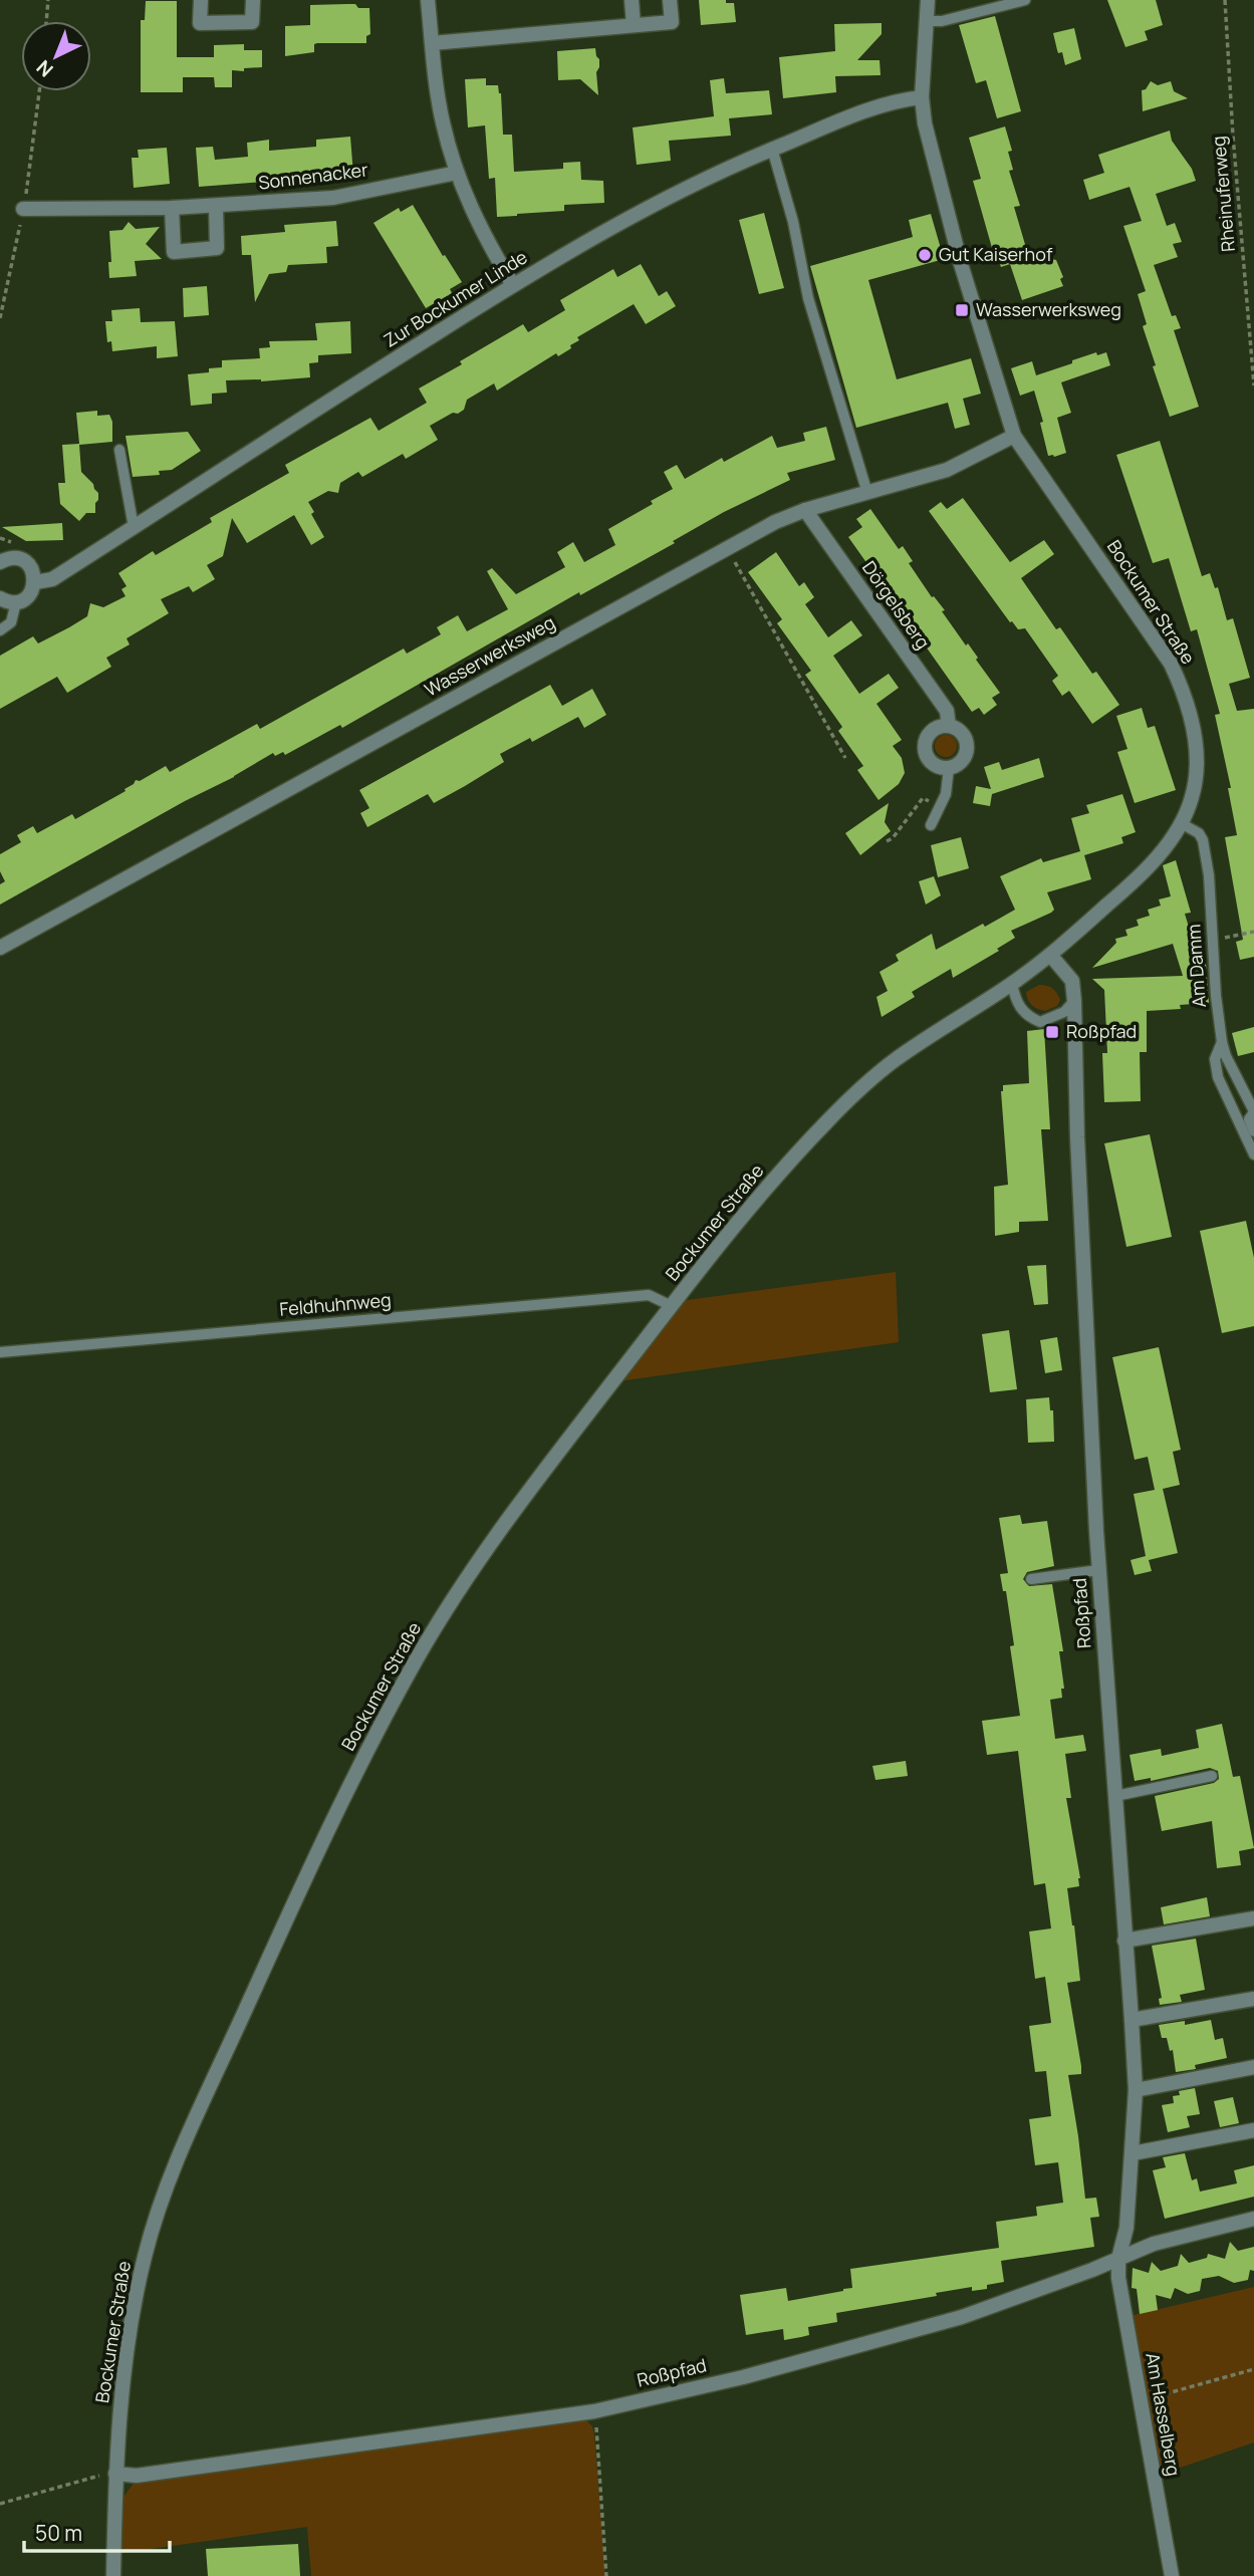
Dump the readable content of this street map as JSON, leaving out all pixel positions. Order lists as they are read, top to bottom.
{
  "streets": {
    "street": [
      "Sonnenacker",
      "Zur Bockumer Linde",
      "Bockumer Straße",
      "Dörgelsberg",
      "Wasserwerksweg",
      "Roßpfad",
      "Am Hasselberg"
    ],
    "lane": ["Am Damm", "Feldhuhnweg"],
    "path": ["Rheinuferweg"]
  },
  "crossings": [
    ["Zur Bockumer Linde", "Bockumer Straße"],
    ["Bockumer Straße", "Wasserwerksweg"],
    ["Bockumer Straße", "Am Damm"],
    ["Bockumer Straße", "Feldhuhnweg"],
    ["Bockumer Straße", "Roßpfad"],
    ["Dörgelsberg", "Wasserwerksweg"],
    ["Roßpfad", "Am Hasselberg"]
  ],
  "places": {
    "other": ["Gut Kaiserhof"],
    "transit": ["Wasserwerksweg", "Roßpfad"]
  },
  "scale_bar": "50 m",
  "north": "bottom left"
}
